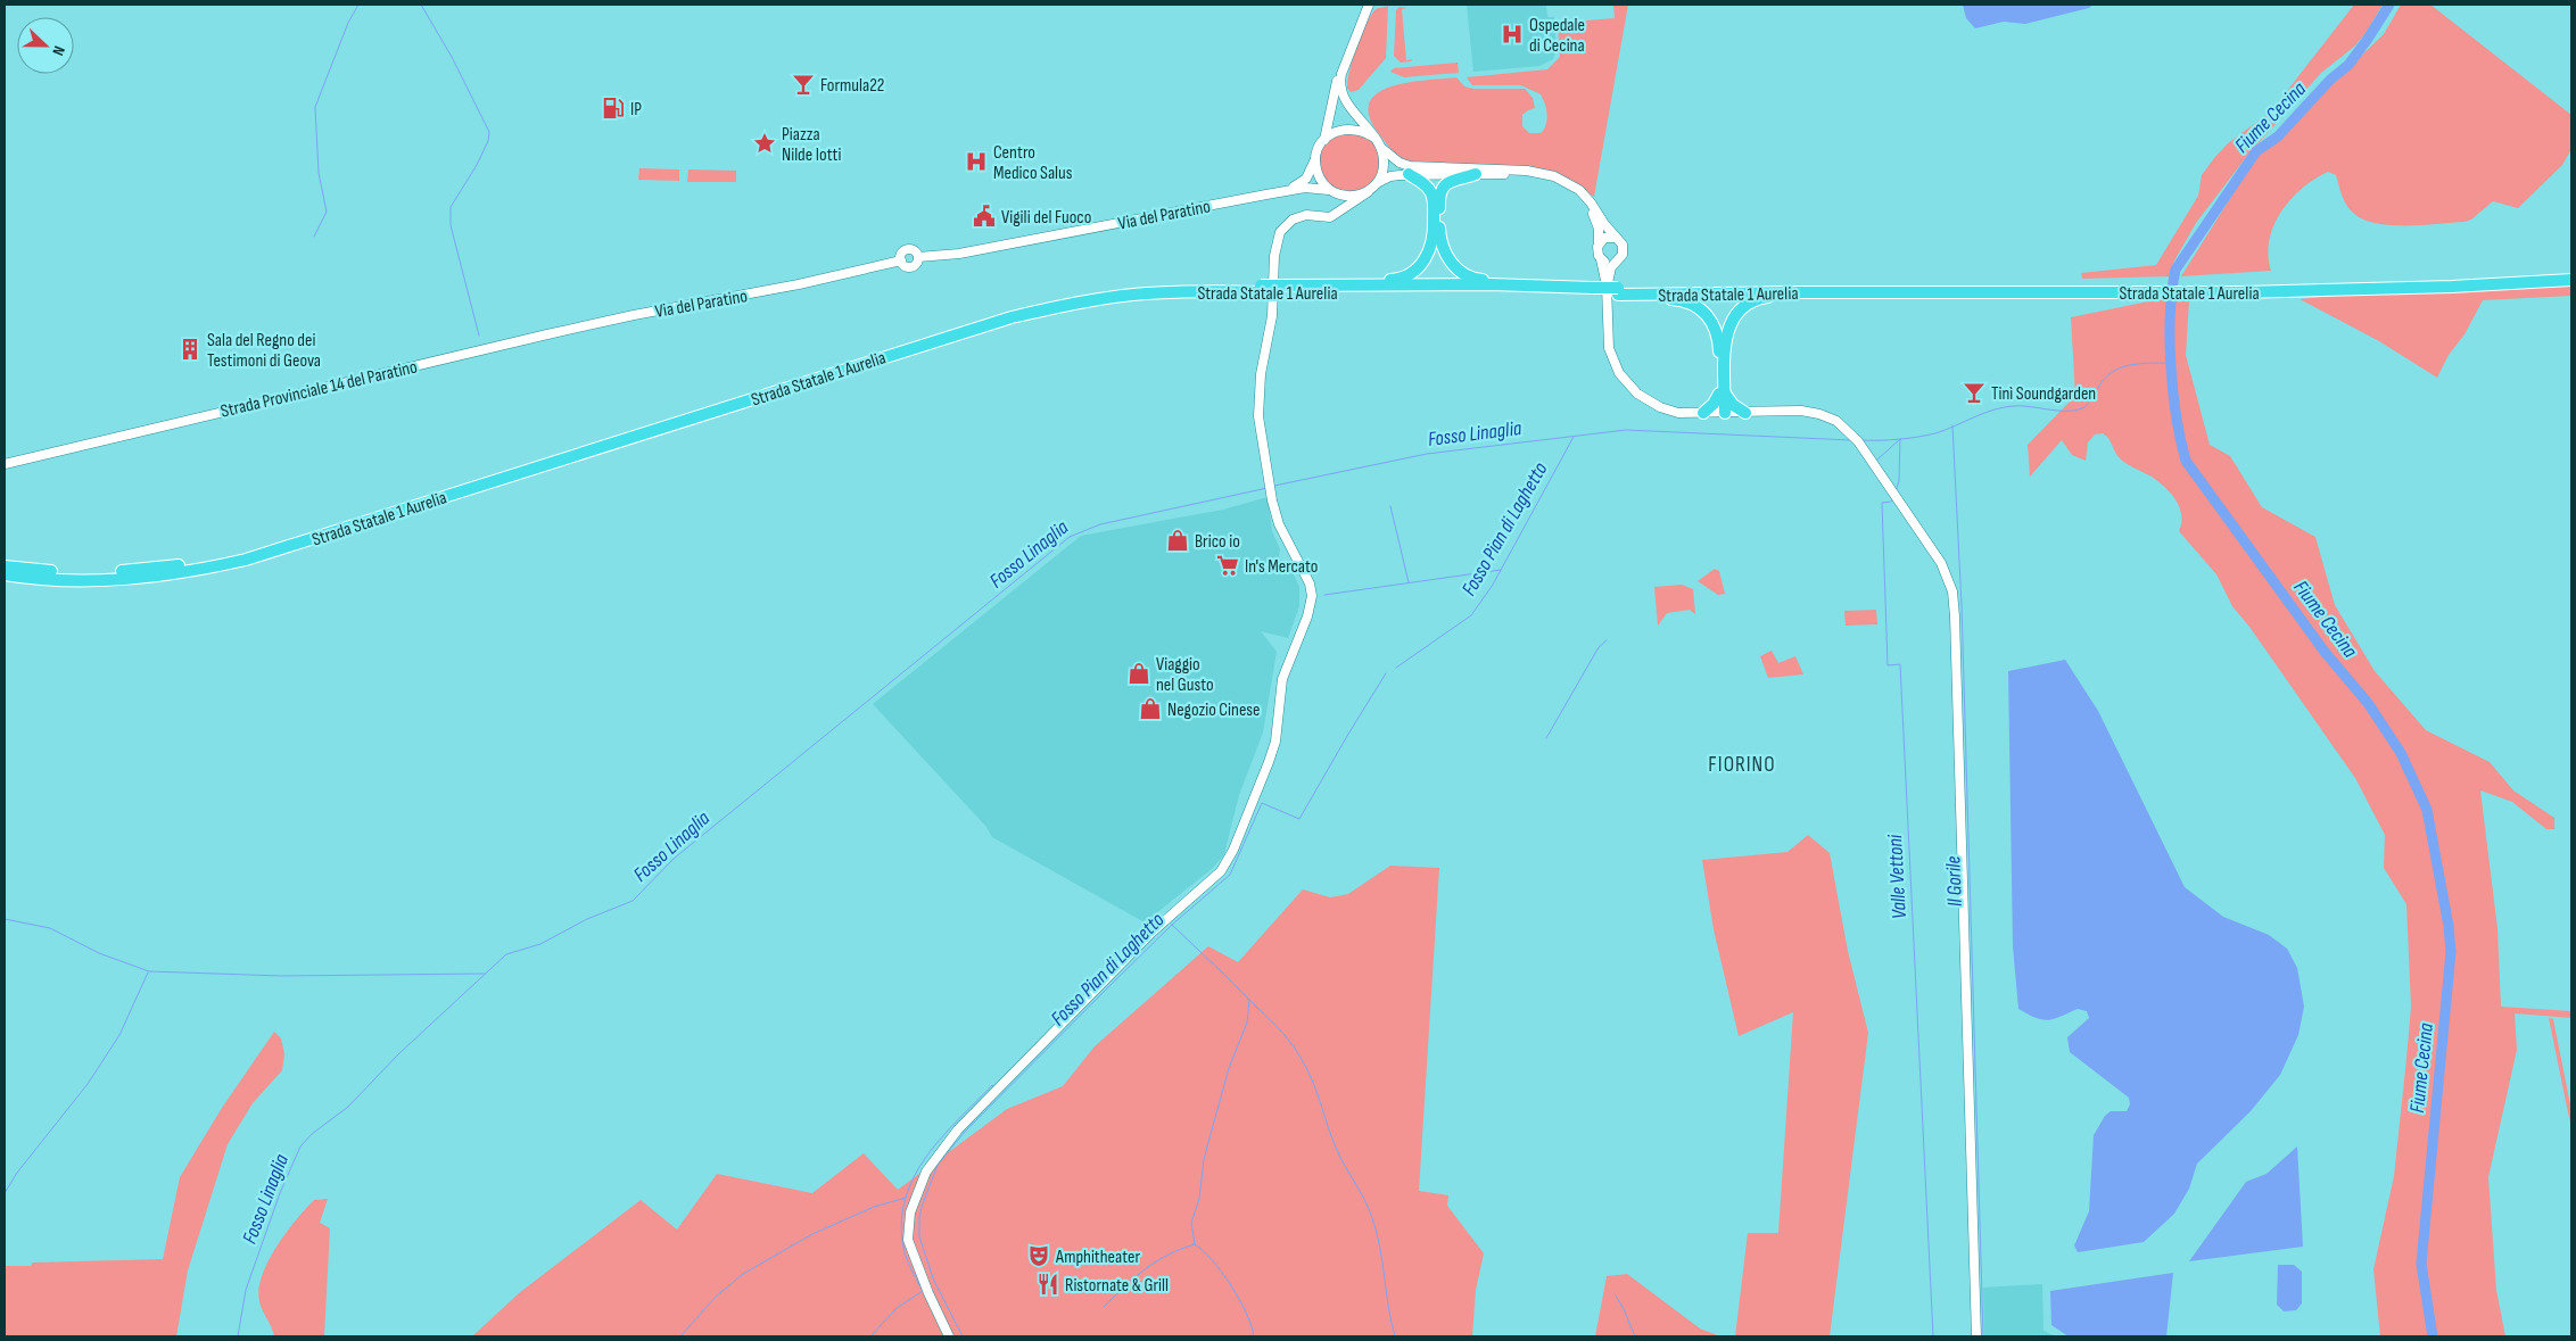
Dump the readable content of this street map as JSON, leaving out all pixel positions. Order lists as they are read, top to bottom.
{
  "streets": {
    "highway": ["Strada Statale 1 Aurelia"],
    "main road": ["Via del Paratino", "Strada Provinciale 14 del Paratino"]
  },
  "crossings": [
    ["Via del Paratino", "Strada Provinciale 14 del Paratino"]
  ],
  "districts": ["FIORINO"],
  "water": [
    "Fiume Cecina",
    "Fosso Linaglia",
    "Fosso Pian di Laghetto",
    "Valle Vettoni",
    "Il Gorile"
  ],
  "places": {
    "hospital": ["Ospedale di Cecina", "Centro Medico Salus"],
    "bar": ["Formula22", "Tinì Soundgarden"],
    "fuel station": ["IP"],
    "place": ["Piazza Nilde Iotti"],
    "public building": ["Vigili del Fuoco"],
    "building": ["Sala del Regno dei Testimoni di Geova"],
    "shop": ["Brico io", "Viaggio nel Gusto", "Negozio Cinese"],
    "supermarket": ["In's Mercato"],
    "theatre": ["Amphitheater"],
    "restaurant": ["Ristornate & Grill"]
  },
  "north": "right"
}
